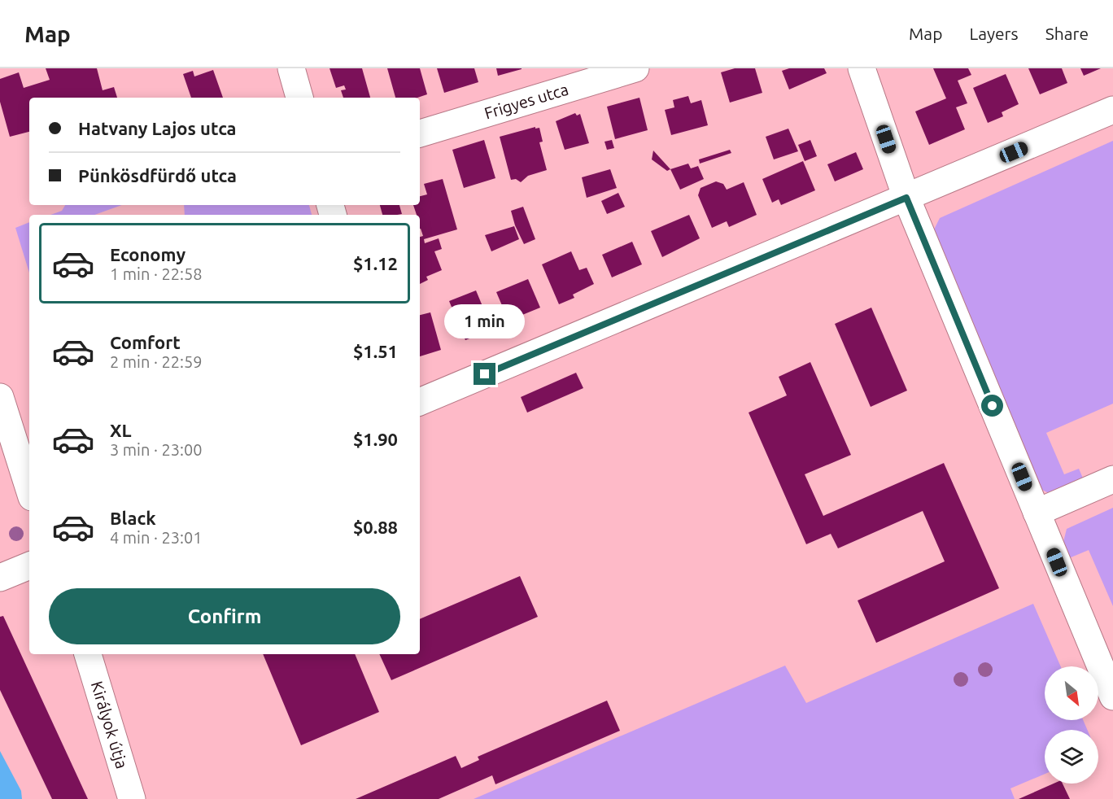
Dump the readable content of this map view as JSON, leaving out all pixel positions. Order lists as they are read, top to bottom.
{
  "streets": {
    "street": ["Frigyes utca", "Királyok útja"]
  },
  "north": "bottom right",
  "page": {
    "header": "Map",
    "nav": ["Map", "Layers", "Share"],
    "banner": ["Hatvany Lajos utca", "Pünkösdfürdő utca"],
    "list": [
      {
        "name": "Economy",
        "note": "1 min · 22:58",
        "value": "$1.12"
      },
      {
        "name": "Comfort",
        "note": "2 min · 22:59",
        "value": "$1.51"
      },
      {
        "name": "XL",
        "note": "3 min · 23:00",
        "value": "$1.90"
      },
      {
        "name": "Black",
        "note": "4 min · 23:01",
        "value": "$0.88"
      }
    ],
    "bubble": "1 min",
    "buttons": "Confirm"
  }
}
